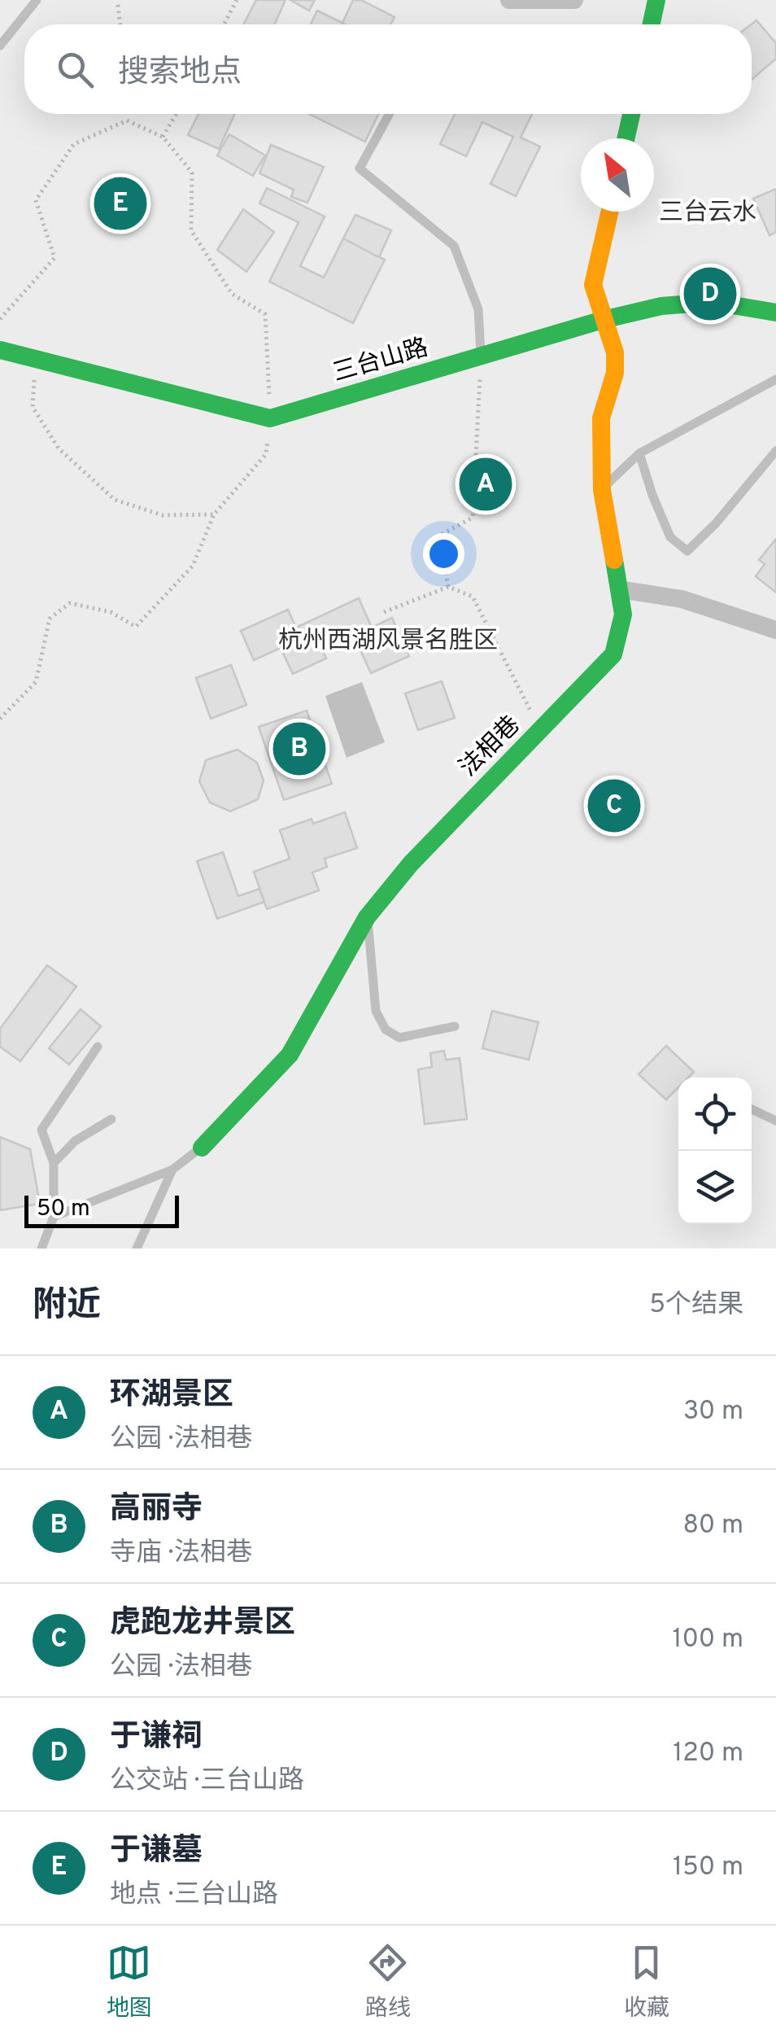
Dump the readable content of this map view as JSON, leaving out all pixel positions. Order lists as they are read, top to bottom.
{
  "streets": {
    "street": ["三台山路", "法相巷"]
  },
  "crossings": [
    ["三台山路", "法相巷"]
  ],
  "parks": ["三台云水", "杭州西湖风景名胜区"],
  "scale_bar": "50 m",
  "north": "top left",
  "page": {
    "search": "搜索地点",
    "pins": [
      "E",
      "D",
      "A",
      "B",
      "C"
    ],
    "scale": "50 m",
    "heading": ["附近", "5个结果"],
    "list": [
      {
        "mark": "A",
        "name": "环湖景区",
        "note": "公园 · 法相巷",
        "value": "30 m"
      },
      {
        "mark": "B",
        "name": "高丽寺",
        "note": "寺庙 · 法相巷",
        "value": "80 m"
      },
      {
        "mark": "C",
        "name": "虎跑龙井景区",
        "note": "公园 · 法相巷",
        "value": "100 m"
      },
      {
        "mark": "D",
        "name": "于谦祠",
        "note": "公交站 · 三台山路",
        "value": "120 m"
      },
      {
        "mark": "E",
        "name": "于谦墓",
        "note": "地点 · 三台山路",
        "value": "150 m"
      }
    ],
    "nav": ["地图", "路线", "收藏"]
  }
}
